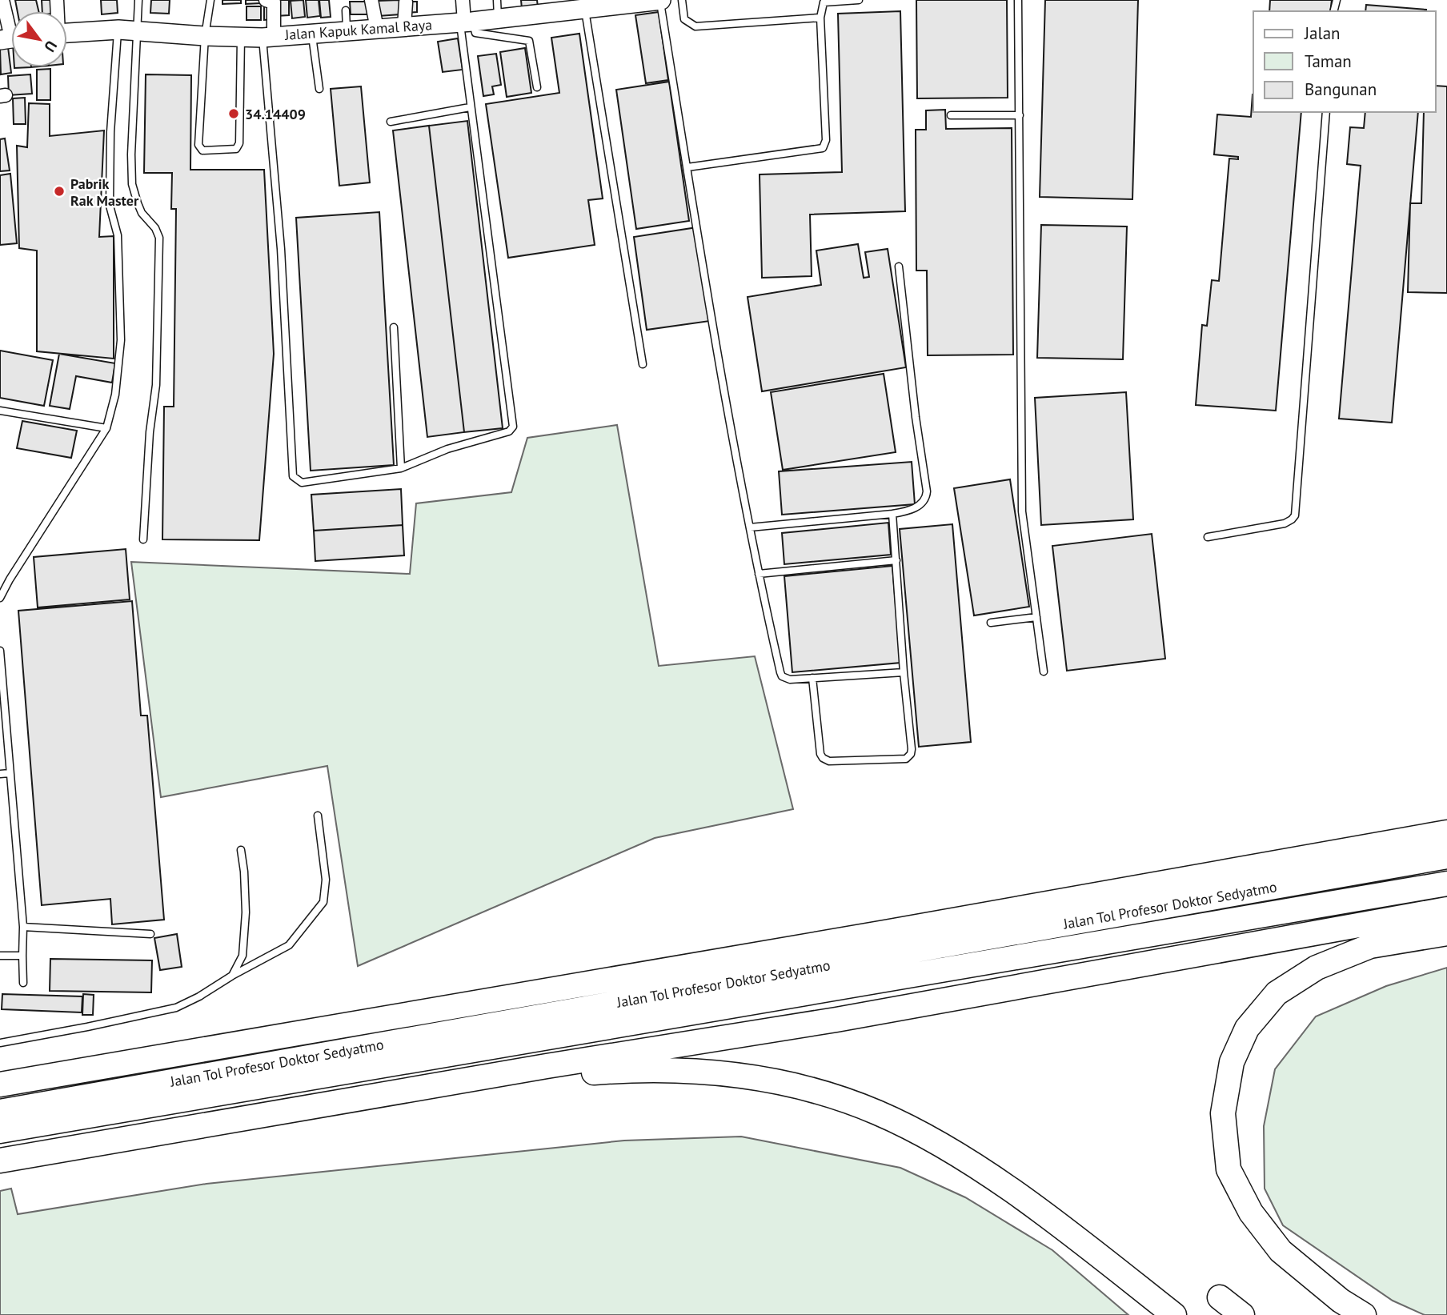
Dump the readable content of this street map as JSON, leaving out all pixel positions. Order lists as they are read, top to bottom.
{
  "streets": {
    "highway": ["Jalan Tol Profesor Doktor Sedyatmo"],
    "main road": ["Jalan Kapuk Kamal Raya"]
  },
  "places": ["34.14409", "Pabrik Rak Master"],
  "legend": ["Jalan", "Taman", "Bangunan"],
  "north": "bottom right"
}
